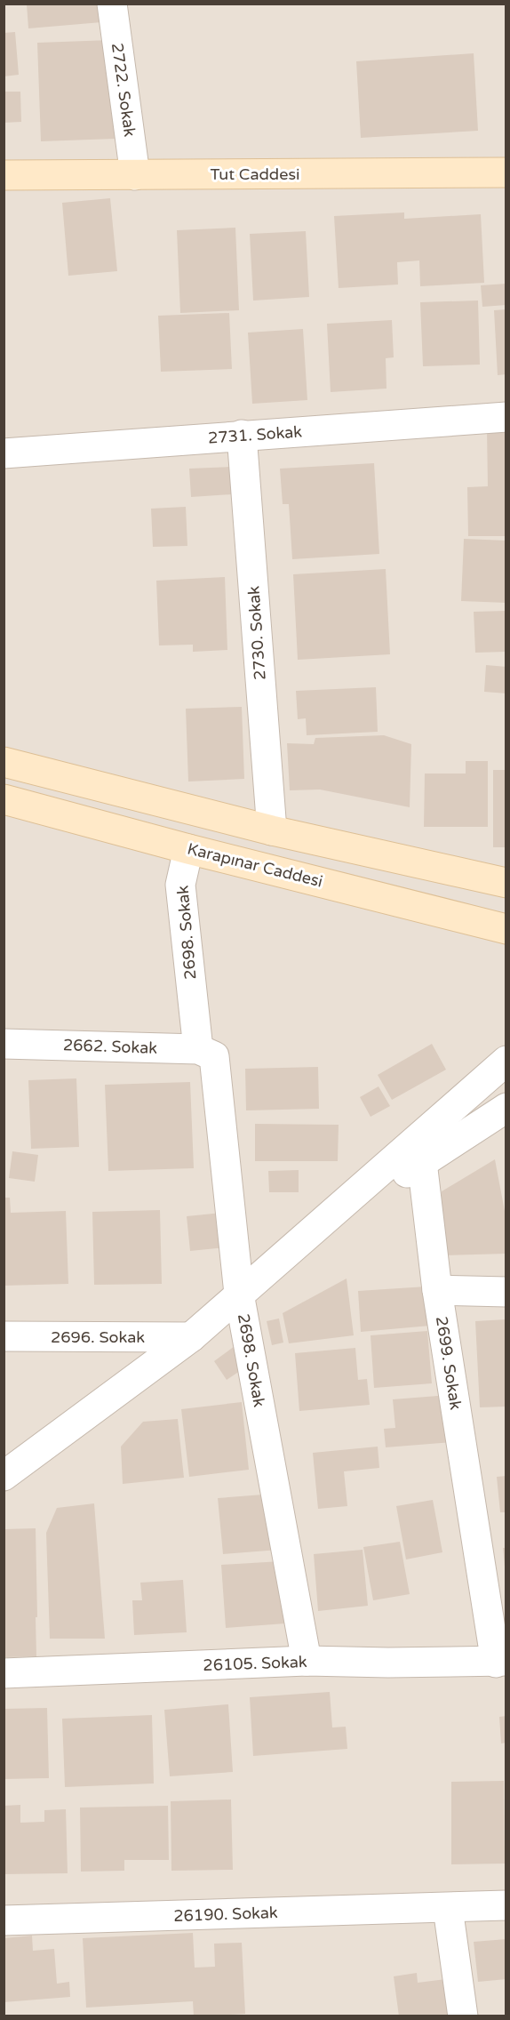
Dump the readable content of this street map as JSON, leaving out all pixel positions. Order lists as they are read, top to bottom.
{
  "streets": {
    "main road": ["Tut Caddesi", "Karapınar Caddesi"],
    "street": [
      "2722. Sokak",
      "2731. Sokak",
      "2730. Sokak",
      "2698. Sokak",
      "2662. Sokak",
      "2696. Sokak",
      "2699. Sokak",
      "26105. Sokak",
      "26190. Sokak"
    ]
  },
  "crossings": [
    ["2722. Sokak", "Tut Caddesi"],
    ["2731. Sokak", "2730. Sokak"],
    ["Karapınar Caddesi", "2698. Sokak"],
    ["2698. Sokak", "2662. Sokak"],
    ["2698. Sokak", "26105. Sokak"],
    ["2699. Sokak", "26105. Sokak"]
  ]
}
